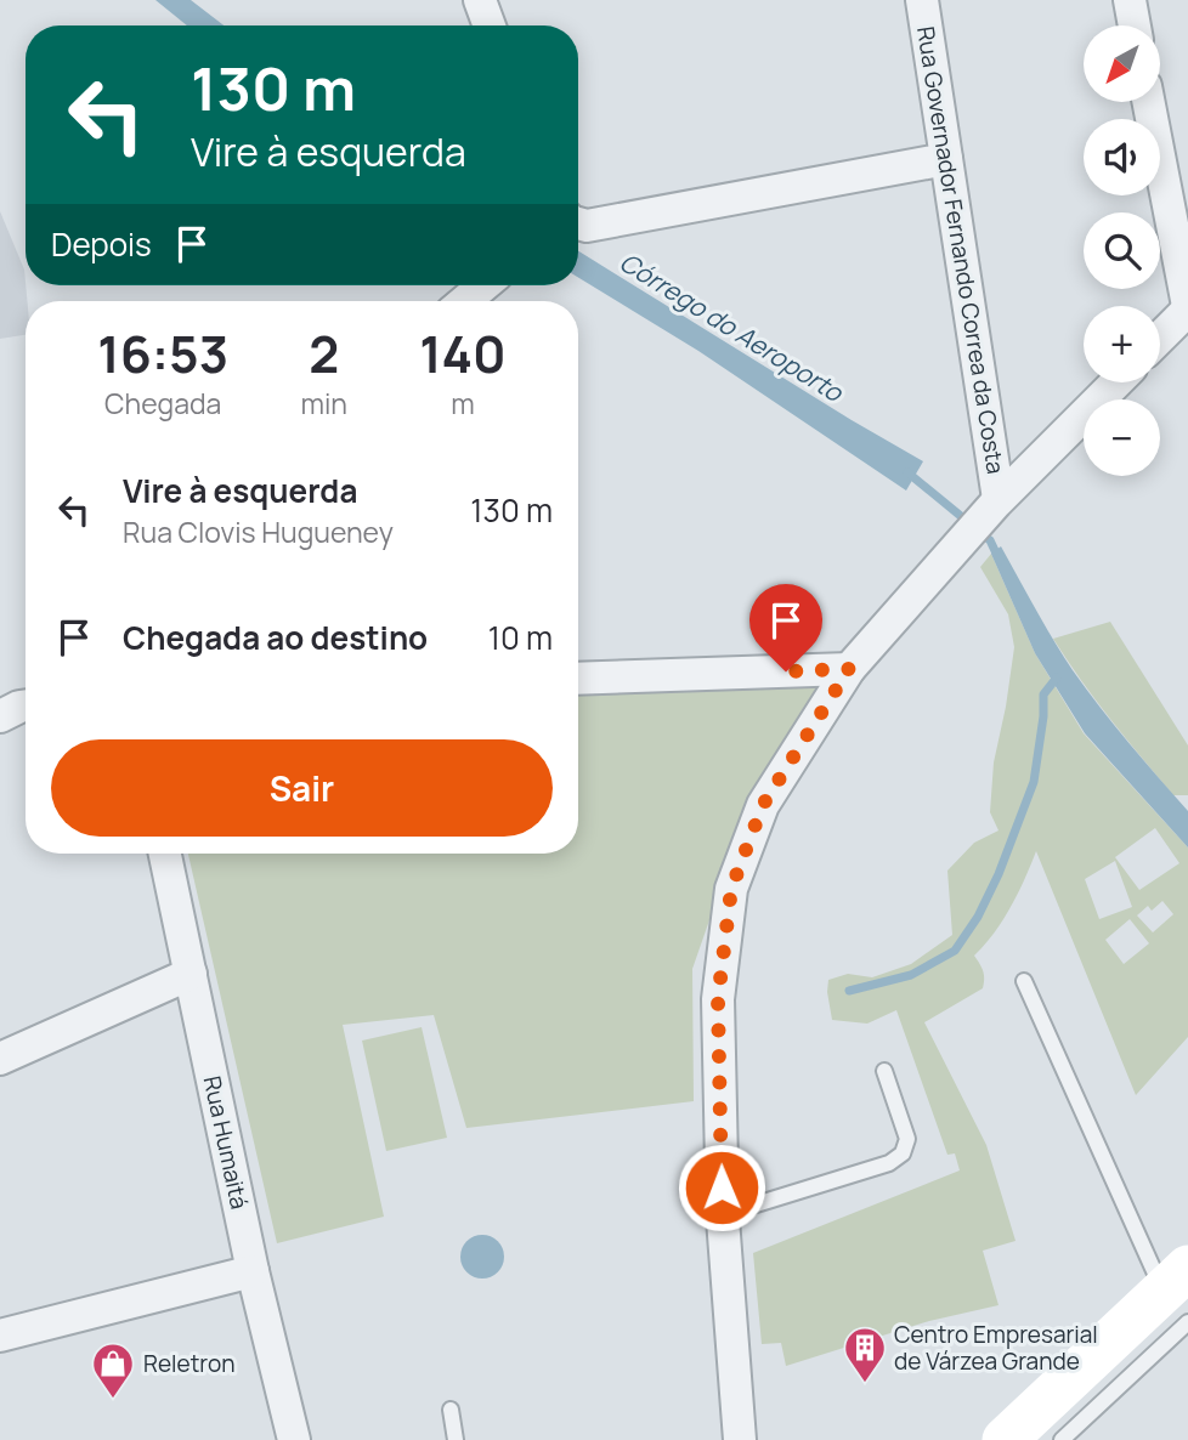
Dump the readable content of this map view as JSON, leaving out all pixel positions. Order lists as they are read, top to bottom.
{
  "streets": {
    "street": ["Rua Governador Fernando Correa da Costa", "Rua Humaitá"]
  },
  "water": ["Córrego do Aeroporto"],
  "places": {
    "building": ["Centro Empresarial de Várzea Grande"],
    "shop": ["Reletron"]
  },
  "north": "bottom left",
  "page": {
    "map_buttons": ["+", "−"],
    "turn": ["130 m", "Vire à esquerda"],
    "then": "Depois",
    "eta": [
      "16:53",
      "Chegada",
      "2",
      "min",
      "140",
      "m"
    ],
    "list": [
      {
        "name": "Vire à esquerda",
        "note": "Rua Clovis Hugueney",
        "value": "130 m"
      },
      {
        "name": "Chegada ao destino",
        "value": "10 m"
      }
    ],
    "buttons": "Sair"
  }
}
